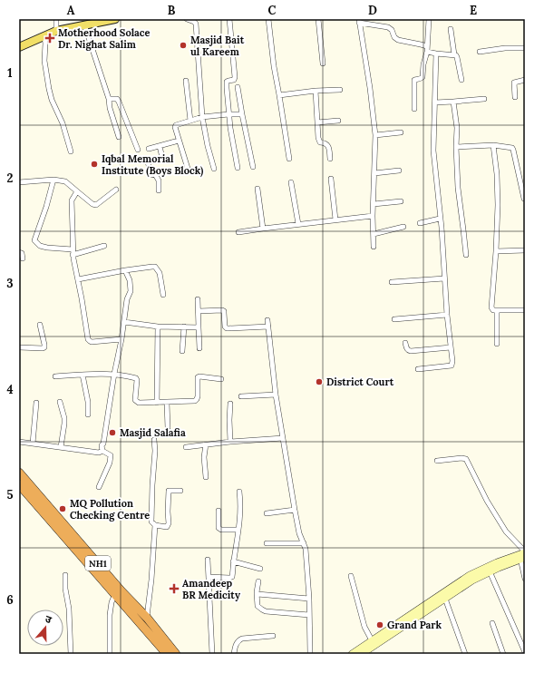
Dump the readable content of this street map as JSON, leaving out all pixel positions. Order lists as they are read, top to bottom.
{
  "streets": {
    "highway": ["NH1"]
  },
  "places": {
    "health": ["Motherhood Solace Dr. Nighat Salim", "Amandeep BR Medicity"],
    "other": [
      "Masjid Bait ul Kareem",
      "Iqbal Memorial Institute (Boys Block)",
      "District Court",
      "Masjid Salafia",
      "MQ Pollution Checking Centre",
      "Grand Park"
    ]
  },
  "north": "top",
  "grid": {
    "columns": [
      "A",
      "B",
      "C",
      "D",
      "E"
    ],
    "rows": [
      "1",
      "2",
      "3",
      "4",
      "5",
      "6"
    ]
  }
}
